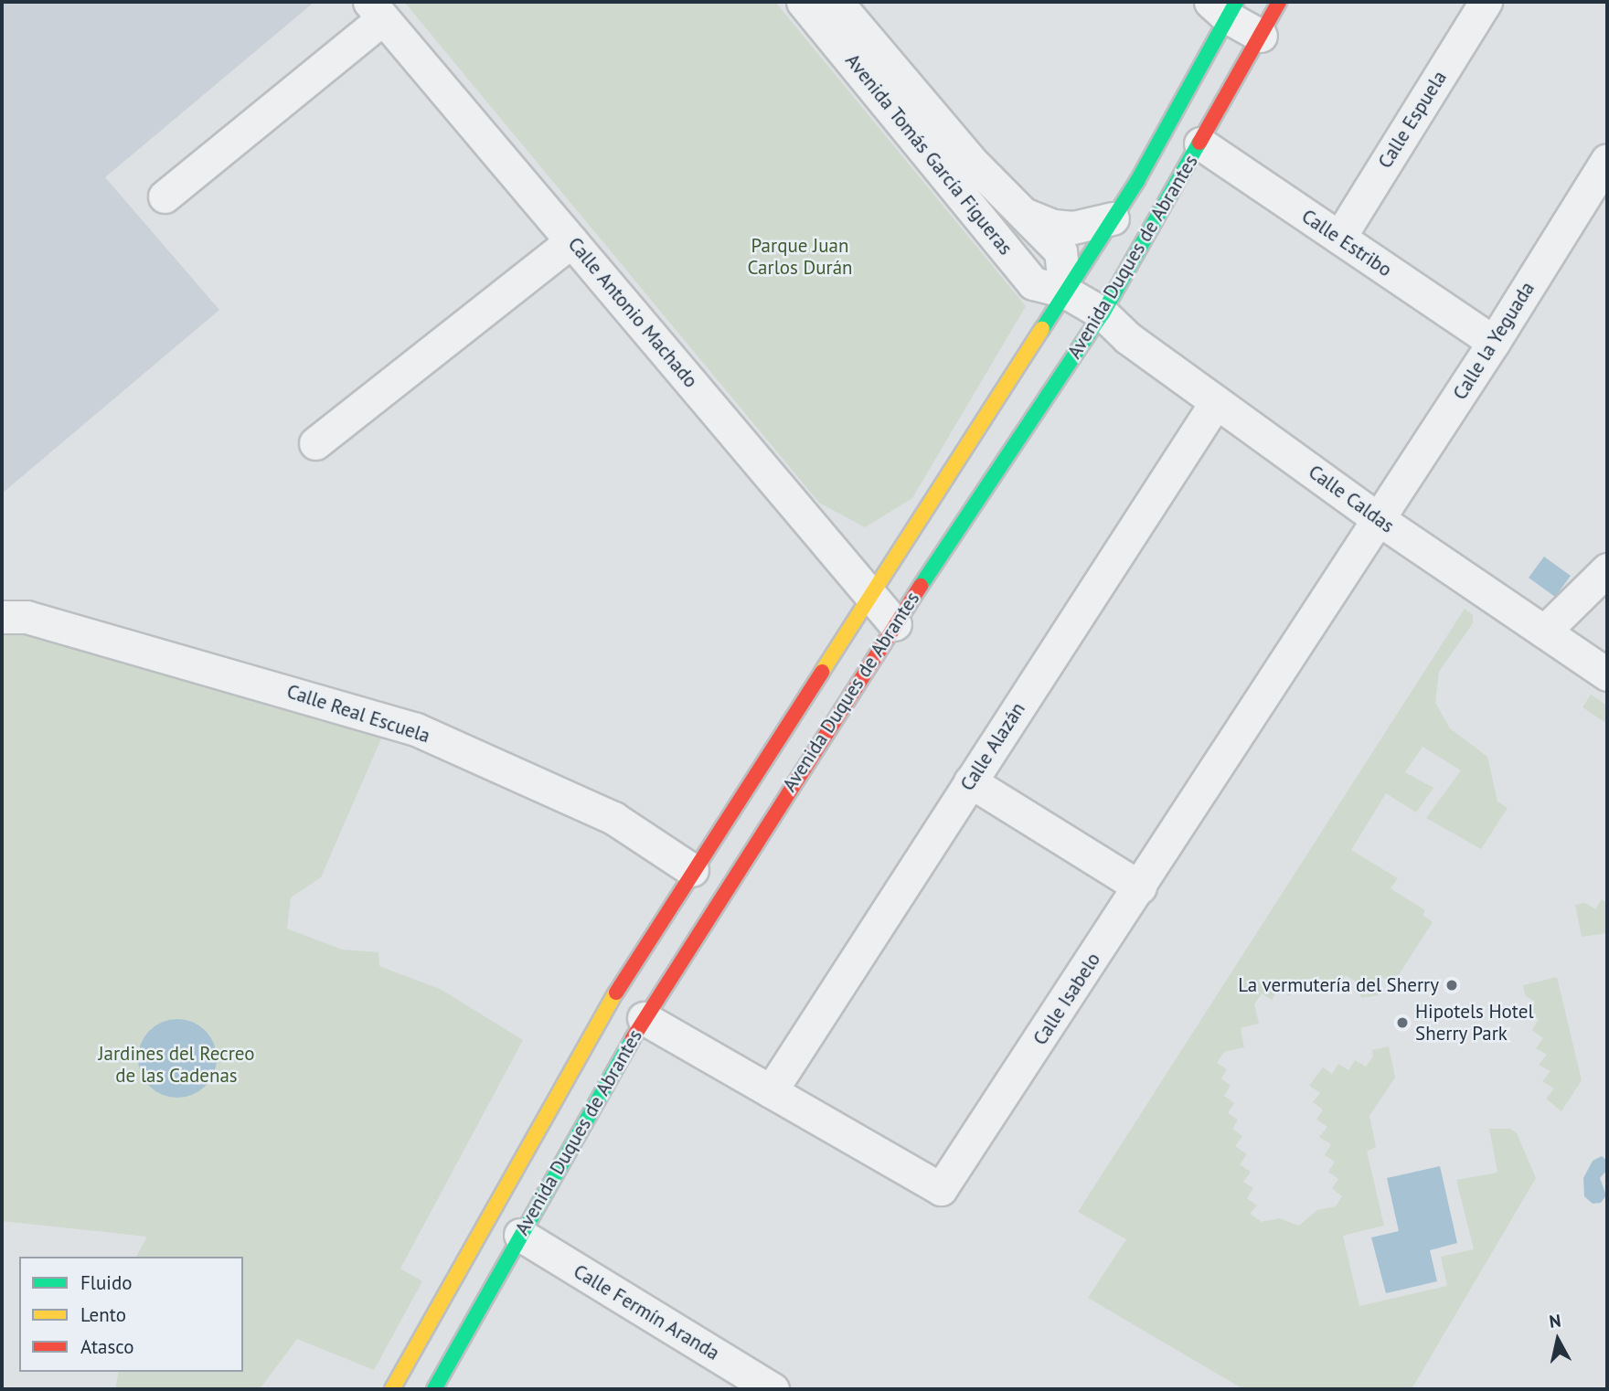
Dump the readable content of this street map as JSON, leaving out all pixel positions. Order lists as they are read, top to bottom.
{
  "streets": {
    "street": [
      "Calle Espuela",
      "Avenida Tomás García Figueras",
      "Calle Estribo",
      "Avenida Duques de Abrantes",
      "Calle Antonio Machado",
      "Calle la Yeguada",
      "Calle Caldas",
      "Calle Real Escuela",
      "Calle Alazán",
      "Calle Isabelo",
      "Calle Fermín Aranda"
    ]
  },
  "crossings": [
    ["Calle Espuela", "Calle Estribo"],
    ["Avenida Tomás García Figueras", "Avenida Duques de Abrantes"],
    ["Avenida Tomás García Figueras", "Calle Caldas"],
    ["Calle Estribo", "Avenida Duques de Abrantes"],
    ["Calle Estribo", "Calle la Yeguada"],
    ["Avenida Duques de Abrantes", "Calle Antonio Machado"],
    ["Avenida Duques de Abrantes", "Calle Caldas"],
    ["Avenida Duques de Abrantes", "Calle Real Escuela"],
    ["Avenida Duques de Abrantes", "Calle Isabelo"],
    ["Avenida Duques de Abrantes", "Calle Fermín Aranda"],
    ["Calle la Yeguada", "Calle Caldas"],
    ["Calle la Yeguada", "Calle Isabelo"],
    ["Calle Caldas", "Calle Alazán"],
    ["Calle Caldas", "Calle Isabelo"],
    ["Calle Alazán", "Calle Isabelo"]
  ],
  "parks": ["Parque Juan Carlos Durán", "Jardines del Recreo de las Cadenas"],
  "places": ["La vermutería del Sherry", "Hipotels Hotel Sherry Park"],
  "legend": ["Fluido", "Lento", "Atasco"],
  "north": "top"
}
